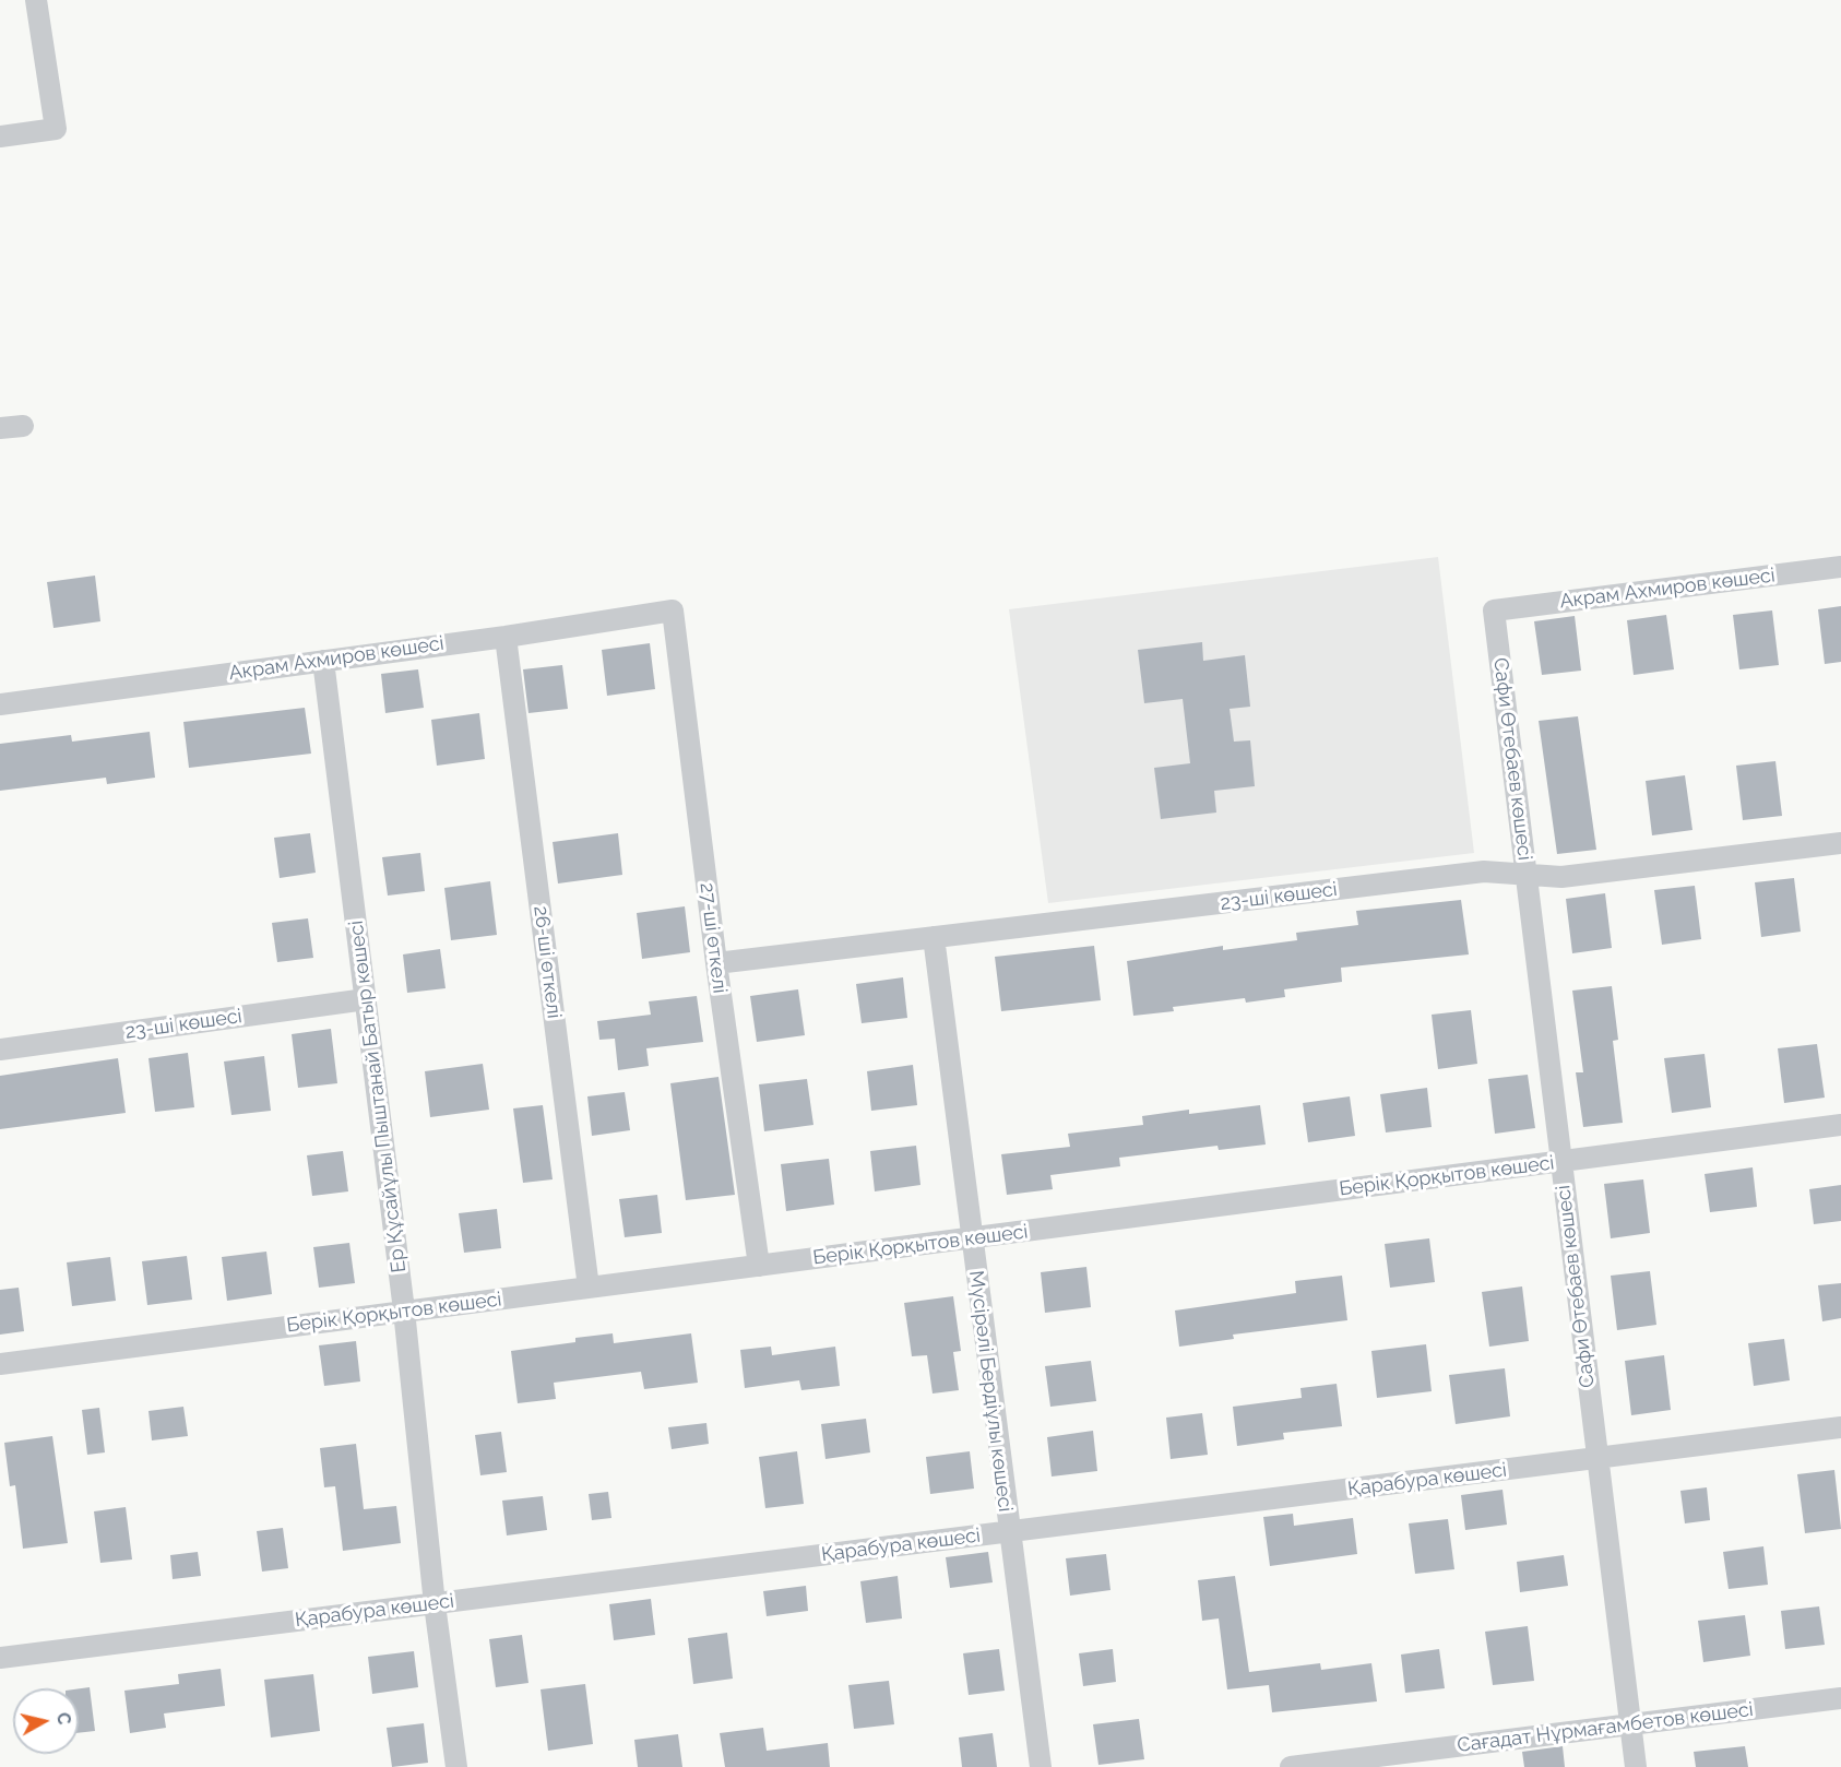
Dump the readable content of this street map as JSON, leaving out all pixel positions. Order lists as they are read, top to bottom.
{
  "streets": {
    "street": [
      "Акрам Ахмиров көшесі",
      "Сафи Өтебаев көшесі",
      "23-шi көшесi",
      "27-ші өткелі",
      "26-ші өткелі",
      "Ер Құсайұлы Пыштанай Батыр көшесі",
      "Берік Қорқытов көшесі",
      "Мүсірәлі Бердіұлы көшесі",
      "Қарабура көшесі",
      "Сағадат Нұрмағамбетов көшесі"
    ]
  },
  "crossings": [
    ["Акрам Ахмиров көшесі", "Сафи Өтебаев көшесі"],
    ["Акрам Ахмиров көшесі", "27-ші өткелі"],
    ["Акрам Ахмиров көшесі", "26-ші өткелі"],
    ["Акрам Ахмиров көшесі", "Ер Құсайұлы Пыштанай Батыр көшесі"],
    ["Сафи Өтебаев көшесі", "23-шi көшесi"],
    ["Сафи Өтебаев көшесі", "Берік Қорқытов көшесі"],
    ["Сафи Өтебаев көшесі", "Қарабура көшесі"],
    ["Сафи Өтебаев көшесі", "Сағадат Нұрмағамбетов көшесі"],
    ["23-шi көшесi", "27-ші өткелі"],
    ["23-шi көшесi", "Ер Құсайұлы Пыштанай Батыр көшесі"],
    ["23-шi көшесi", "Мүсірәлі Бердіұлы көшесі"],
    ["27-ші өткелі", "Берік Қорқытов көшесі"],
    ["26-ші өткелі", "Берік Қорқытов көшесі"],
    ["Ер Құсайұлы Пыштанай Батыр көшесі", "Берік Қорқытов көшесі"],
    ["Ер Құсайұлы Пыштанай Батыр көшесі", "Қарабура көшесі"],
    ["Берік Қорқытов көшесі", "Мүсірәлі Бердіұлы көшесі"],
    ["Мүсірәлі Бердіұлы көшесі", "Қарабура көшесі"]
  ],
  "north": "right"
}
